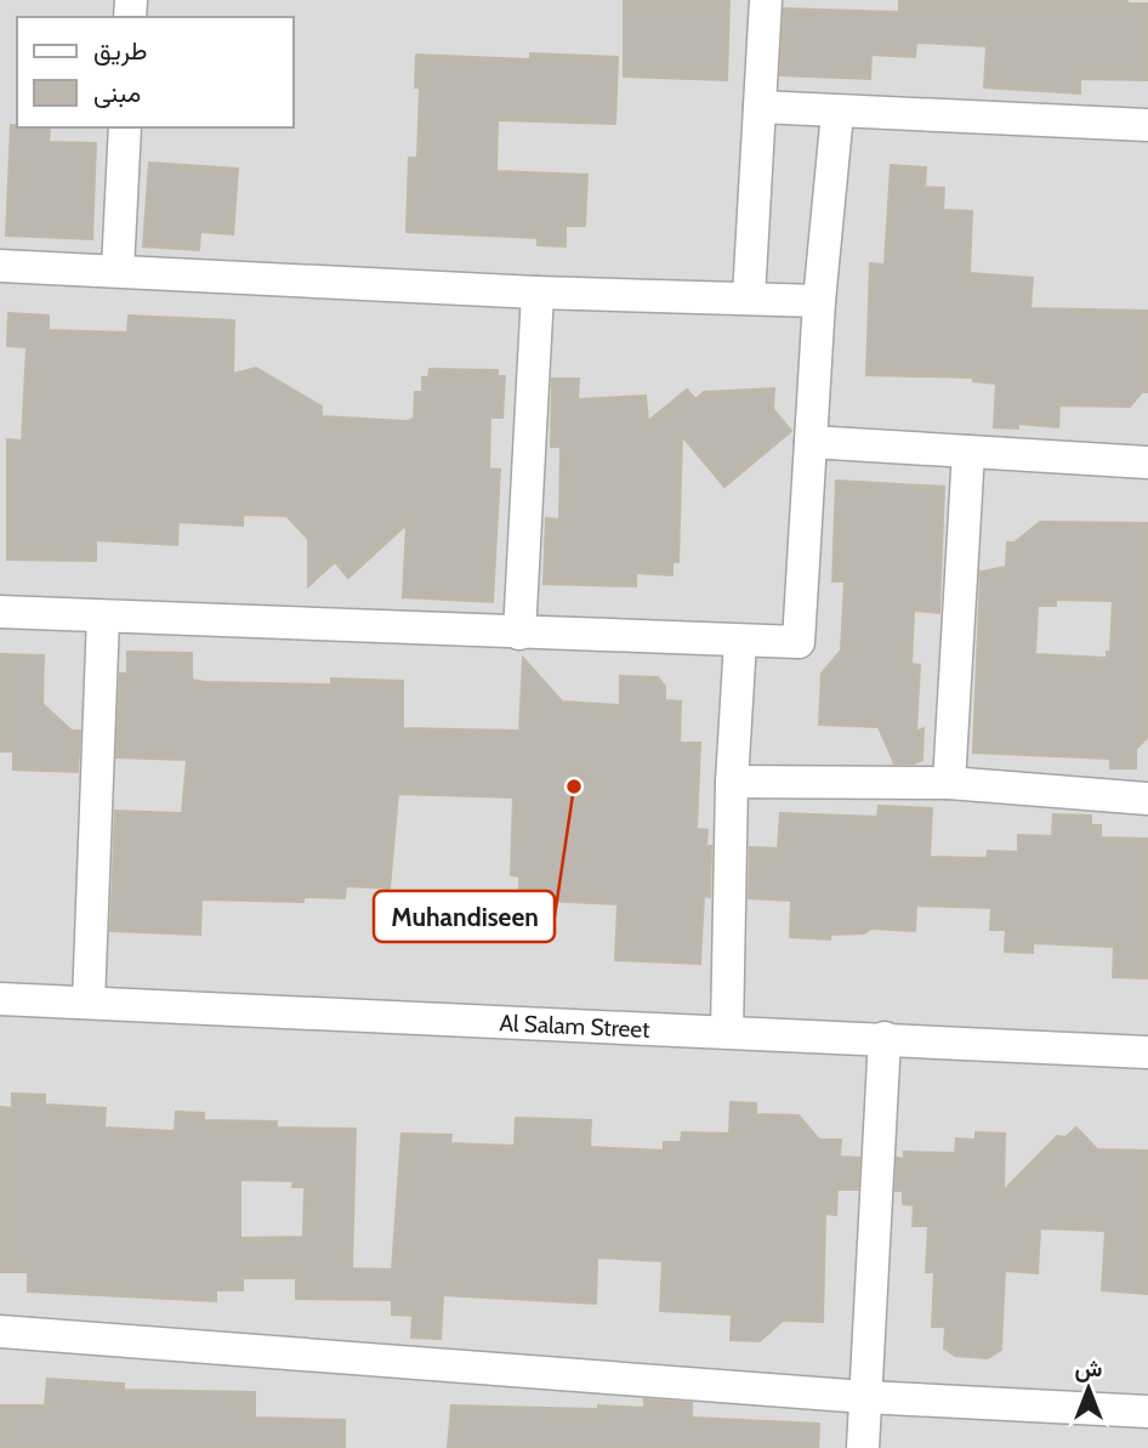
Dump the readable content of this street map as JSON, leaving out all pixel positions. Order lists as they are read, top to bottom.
{
  "streets": {
    "street": ["Al Salam Street"]
  },
  "places": ["Muhandiseen"],
  "legend": ["طريق", "مبنى"],
  "north": "top"
}
